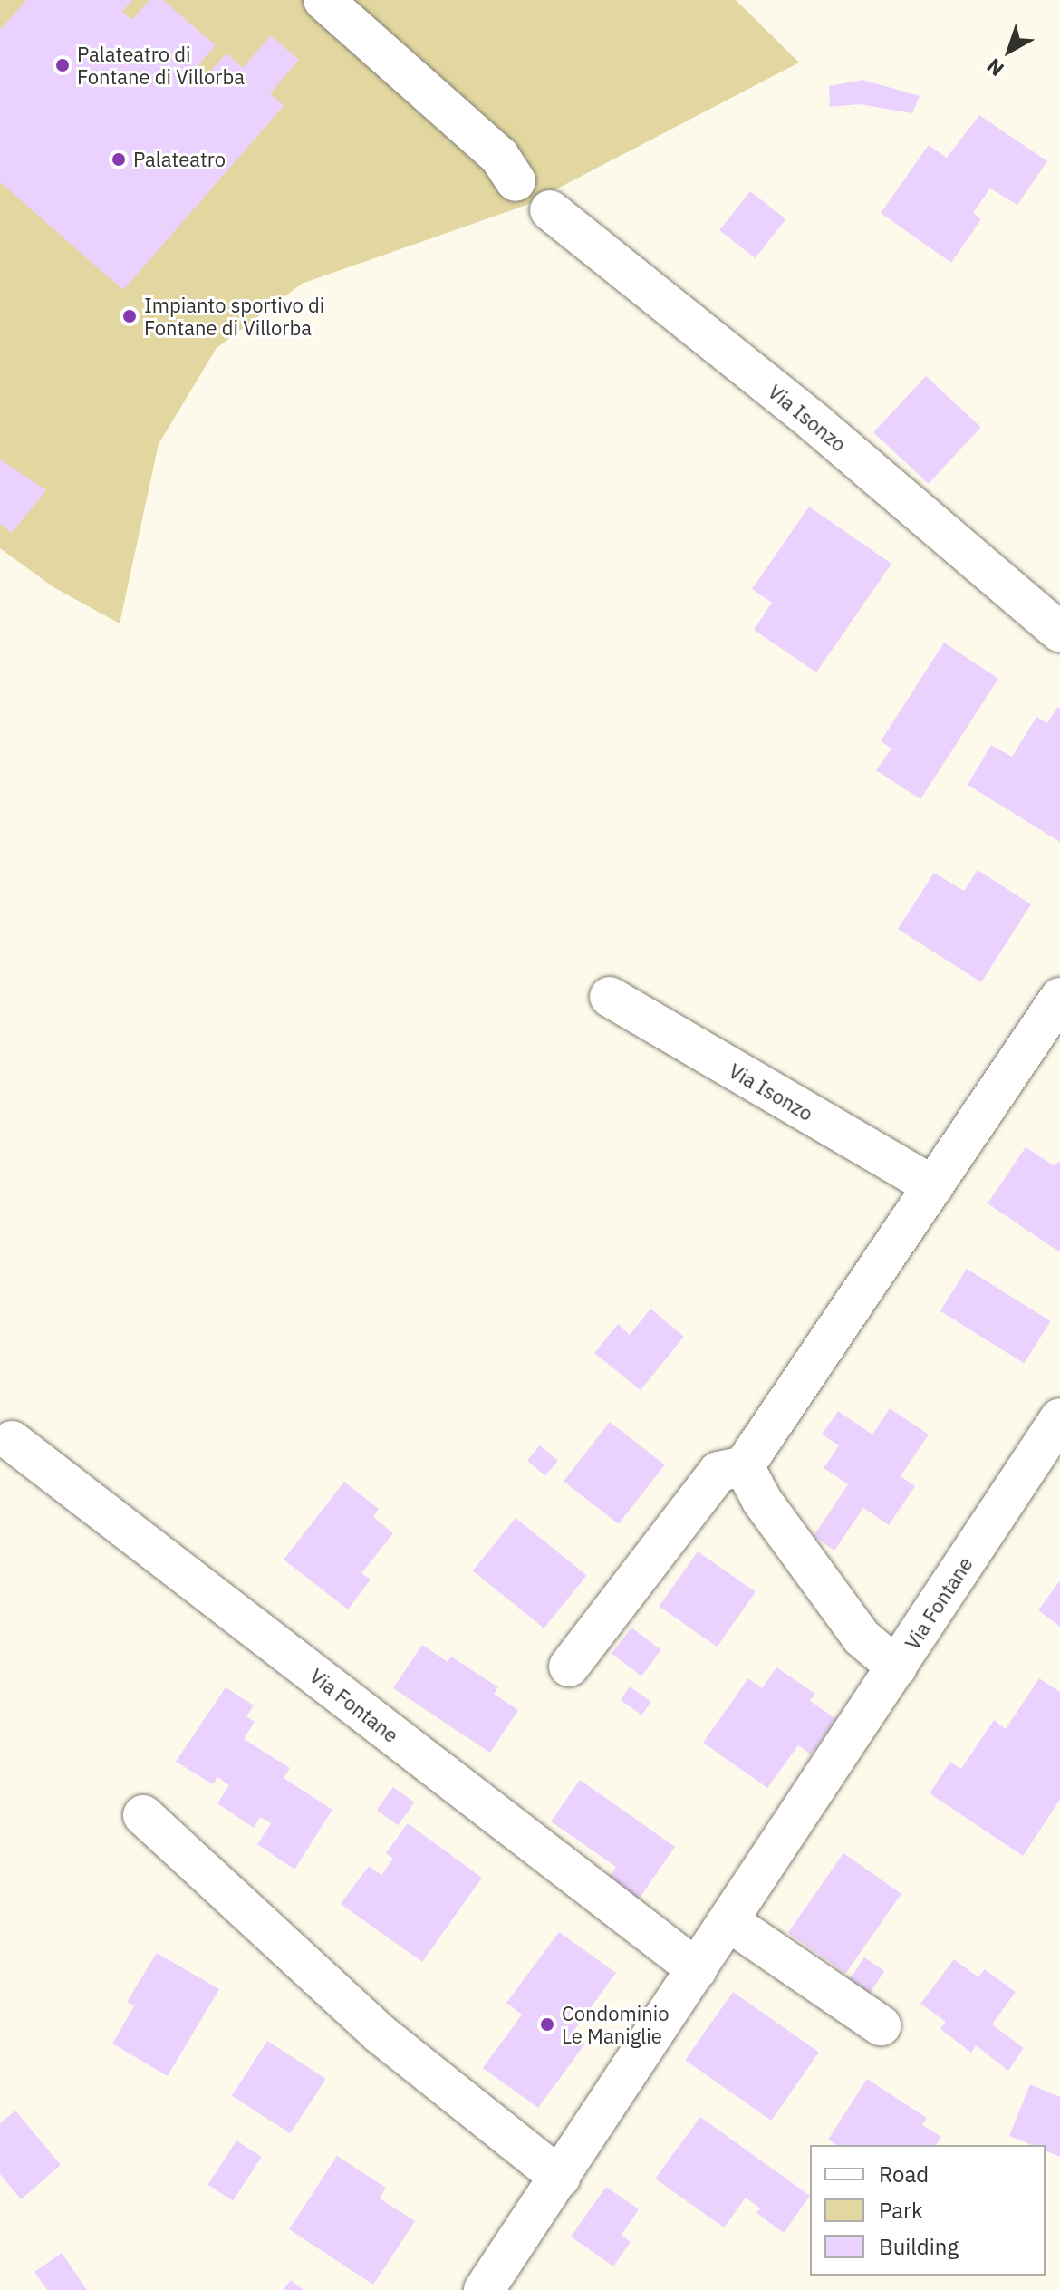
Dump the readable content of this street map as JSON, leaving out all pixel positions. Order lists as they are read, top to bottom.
{
  "streets": {
    "street": ["Via Isonzo", "Via Fontane"]
  },
  "places": [
    "Palateatro di Fontane di Villorba",
    "Palateatro",
    "Impianto sportivo di Fontane di Villorba",
    "Condominio Le Maniglie"
  ],
  "legend": ["Road", "Park", "Building"],
  "north": "bottom left"
}
